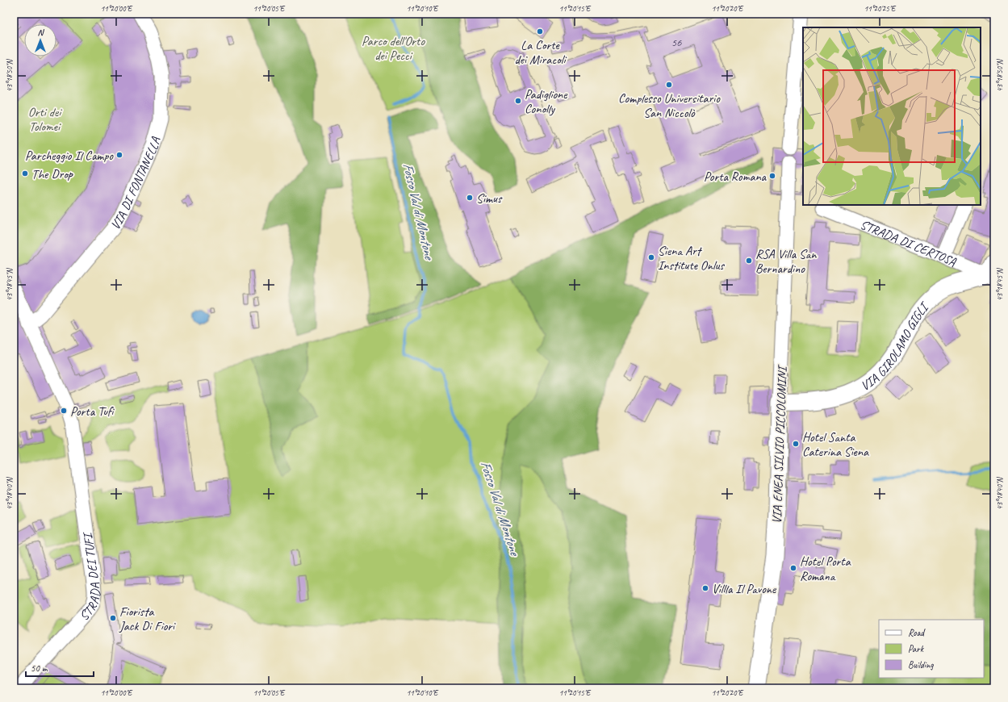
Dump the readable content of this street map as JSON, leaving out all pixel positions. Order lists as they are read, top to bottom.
{
  "streets": {
    "main road": ["VIA GIROLAMO GIGLI", "VIA ENEA SILVIO PICCOLOMINI"],
    "street": ["VIA DI FONTANELLA", "STRADA DI CERTOSA", "STRADA DEI TUFI"]
  },
  "crossings": [
    ["VIA DI FONTANELLA", "STRADA DEI TUFI"],
    ["STRADA DI CERTOSA", "VIA GIROLAMO GIGLI"],
    ["VIA GIROLAMO GIGLI", "VIA ENEA SILVIO PICCOLOMINI"]
  ],
  "water": ["Fosso Val di Montone"],
  "parks": ["Parco dell'Orto dei Pecci", "Orti dei Tolomei"],
  "places": [
    "La Corte dei Miracoli",
    "Complesso Universitario San Niccolò",
    "Padiglione Conolly",
    "Parcheggio Il Campo",
    "The Drop",
    "Porta Romana",
    "Simus",
    "Siena Art Institute Onlus",
    "RSA Villa San Bernardino",
    "Porta Tufi",
    "Hotel Santa Caterina Siena",
    "Hotel Porta Romana",
    "Villla Il Pavone",
    "Fiorista Jack Di Fiori"
  ],
  "house_numbers": ["56"],
  "legend": ["Road", "Park", "Building"],
  "scale_bar": "50 m",
  "north": "top",
  "coordinates": [
    "11°20'00\"E",
    "11°20'05\"E",
    "11°20'10\"E",
    "11°20'15\"E",
    "11°20'20\"E",
    "11°20'25\"E",
    "43°18'50\"N",
    "43°18'45\"N",
    "43°18'40\"N"
  ]
}
